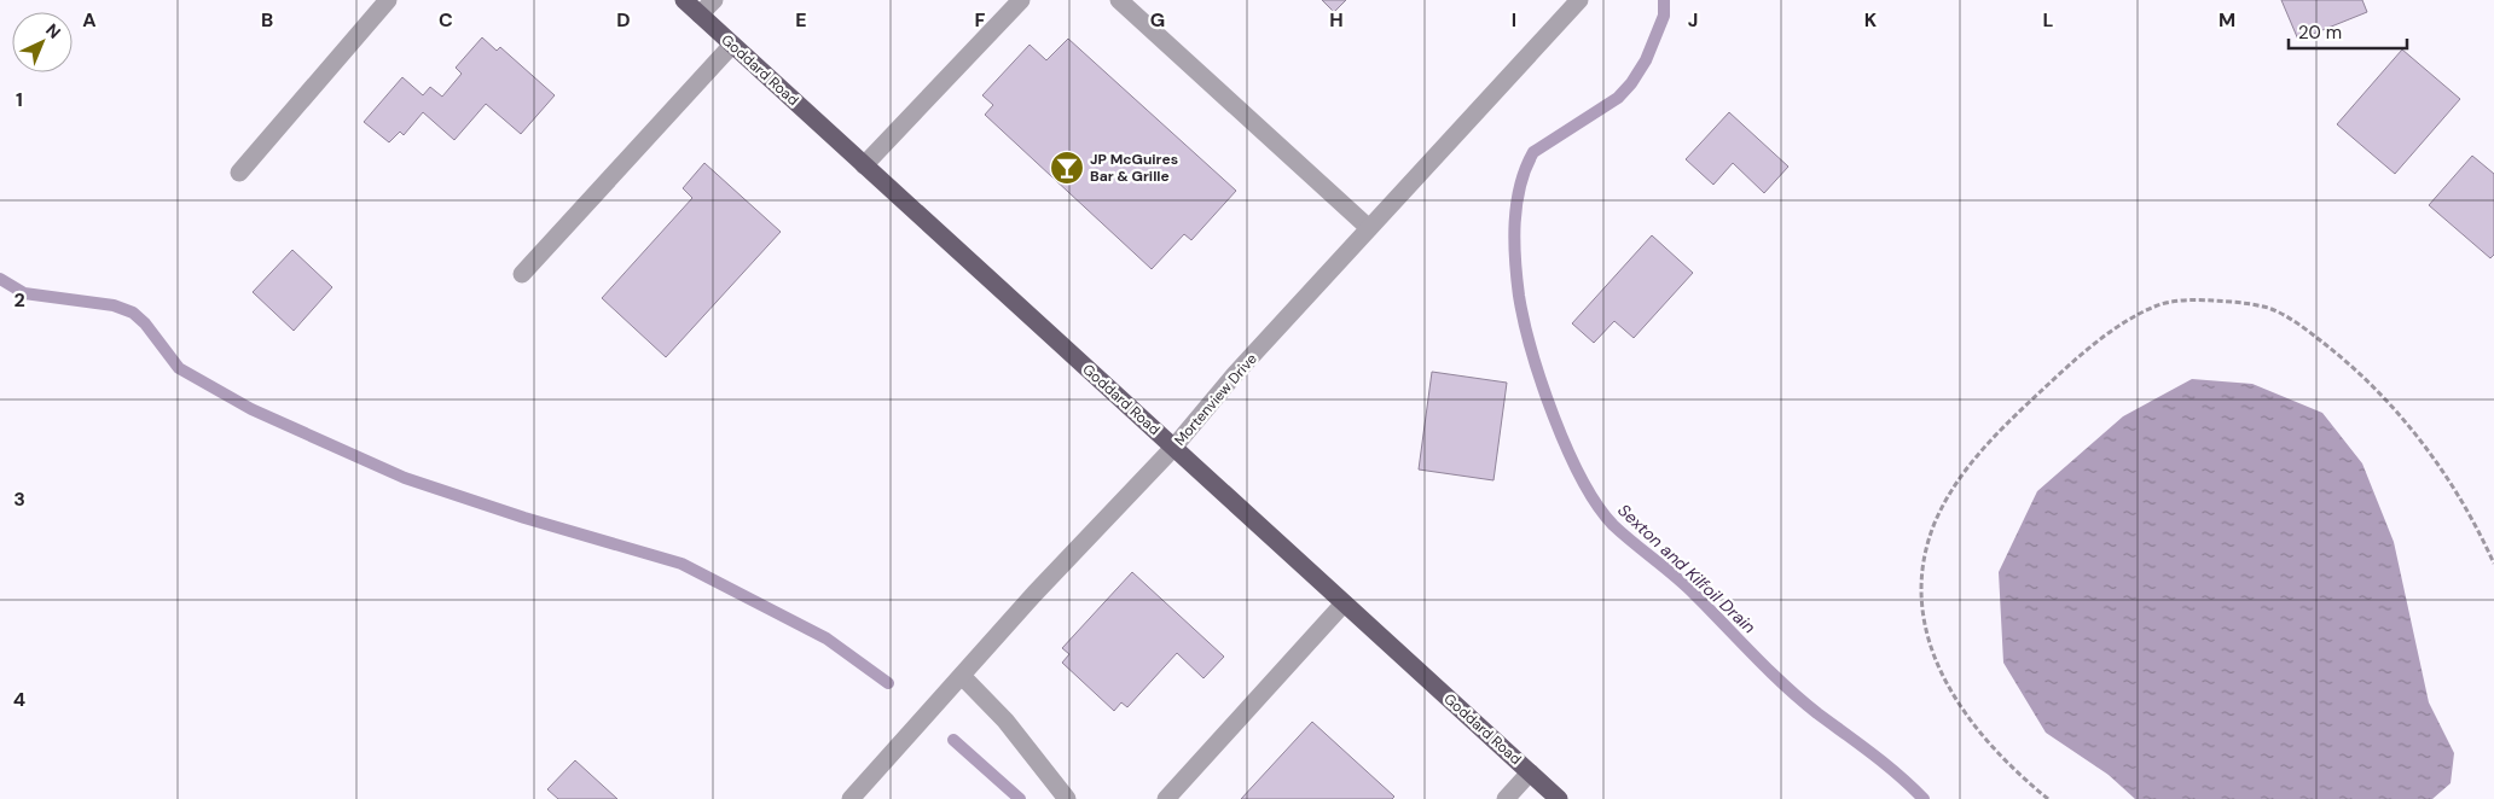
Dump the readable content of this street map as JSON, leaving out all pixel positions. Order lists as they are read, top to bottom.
{
  "streets": {
    "main road": ["Goddard Road"],
    "street": ["Mortenview Drive"]
  },
  "crossings": [
    ["Goddard Road", "Mortenview Drive"]
  ],
  "water": ["Sexton and Kilfoil Drain"],
  "places": {
    "bar": ["JP McGuires Bar & Grille"]
  },
  "scale_bar": "20 m",
  "north": "top right",
  "grid": {
    "columns": [
      "A",
      "B",
      "C",
      "D",
      "E",
      "F",
      "G",
      "H",
      "I",
      "J",
      "K",
      "L",
      "M"
    ],
    "rows": [
      "1",
      "2",
      "3",
      "4"
    ]
  }
}
